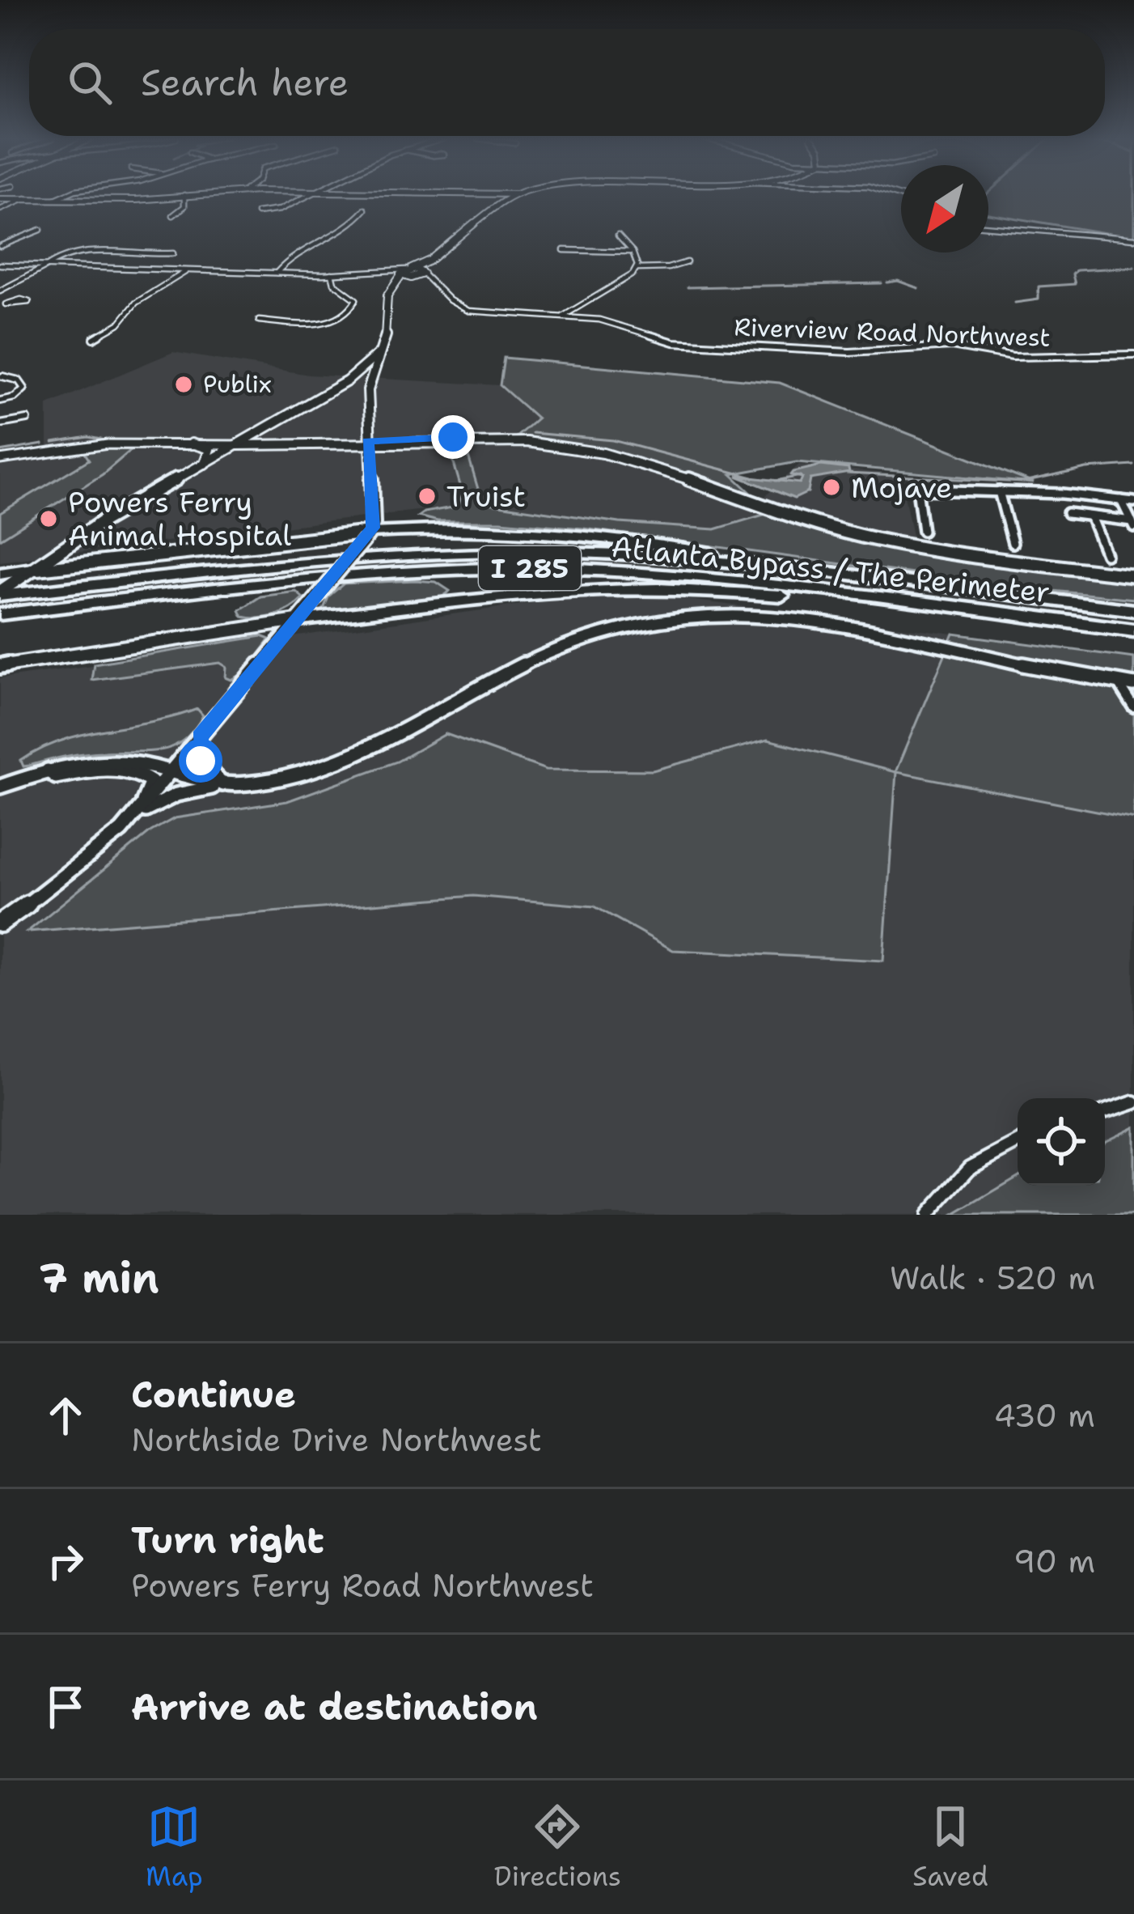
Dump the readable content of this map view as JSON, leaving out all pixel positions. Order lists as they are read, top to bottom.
{
  "streets": {
    "highway": ["I 285", "Atlanta Bypass / The Perimeter"],
    "street": ["Riverview Road Northwest"]
  },
  "places": [
    "Publix",
    "Mojave",
    "Truist",
    "Powers Ferry Animal Hospital"
  ],
  "north": "bottom left",
  "page": {
    "search": "Search here",
    "heading": ["7 min", "Walk · 520 m"],
    "list": [
      ["Continue", "Northside Drive Northwest", "430 m"],
      ["Turn right", "Powers Ferry Road Northwest", "90 m"],
      "Arrive at destination"
    ],
    "nav": ["Map", "Directions", "Saved"]
  }
}
